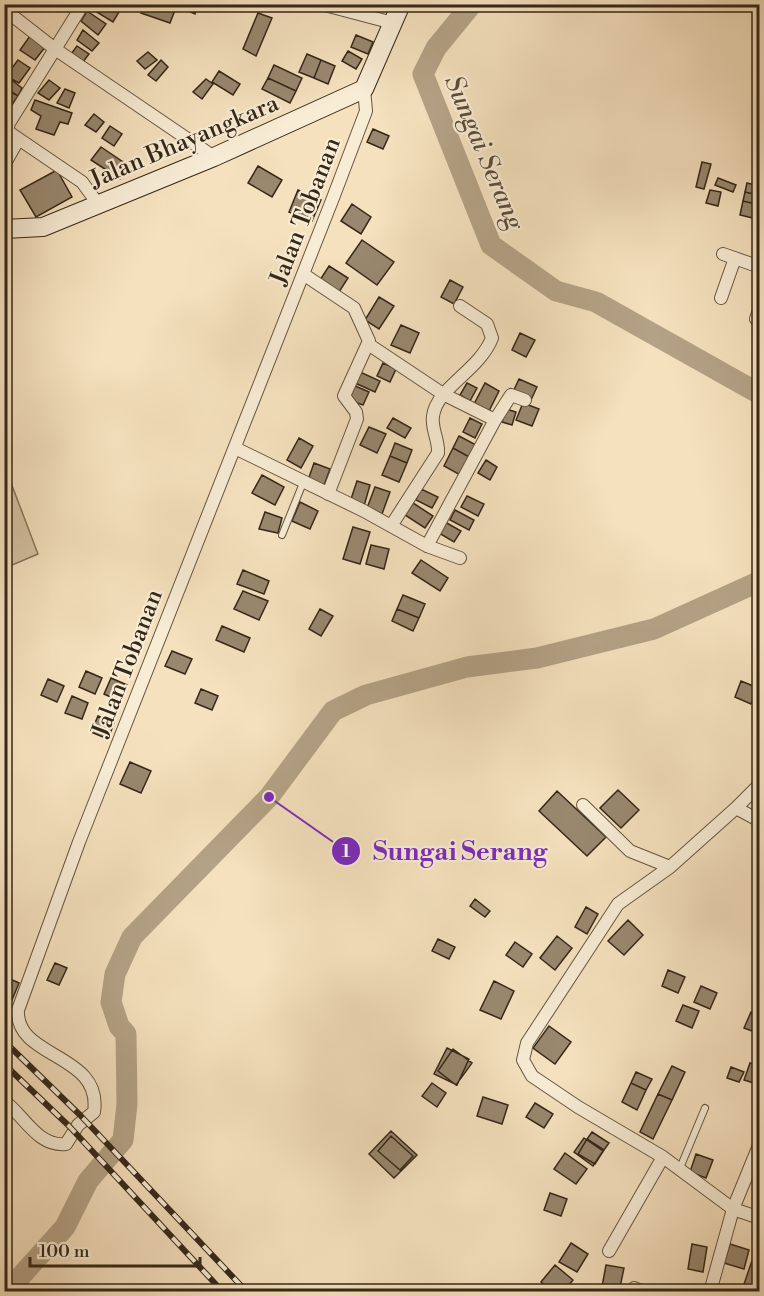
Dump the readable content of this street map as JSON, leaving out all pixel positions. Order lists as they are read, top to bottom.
{
  "streets": {
    "main road": ["Jalan Bhayangkara"],
    "street": ["Jalan Tobanan"]
  },
  "crossings": [
    ["Jalan Bhayangkara", "Jalan Tobanan"]
  ],
  "water": ["Sungai Serang"],
  "places": ["Sungai Serang"],
  "scale_bar": "100 m"
}
